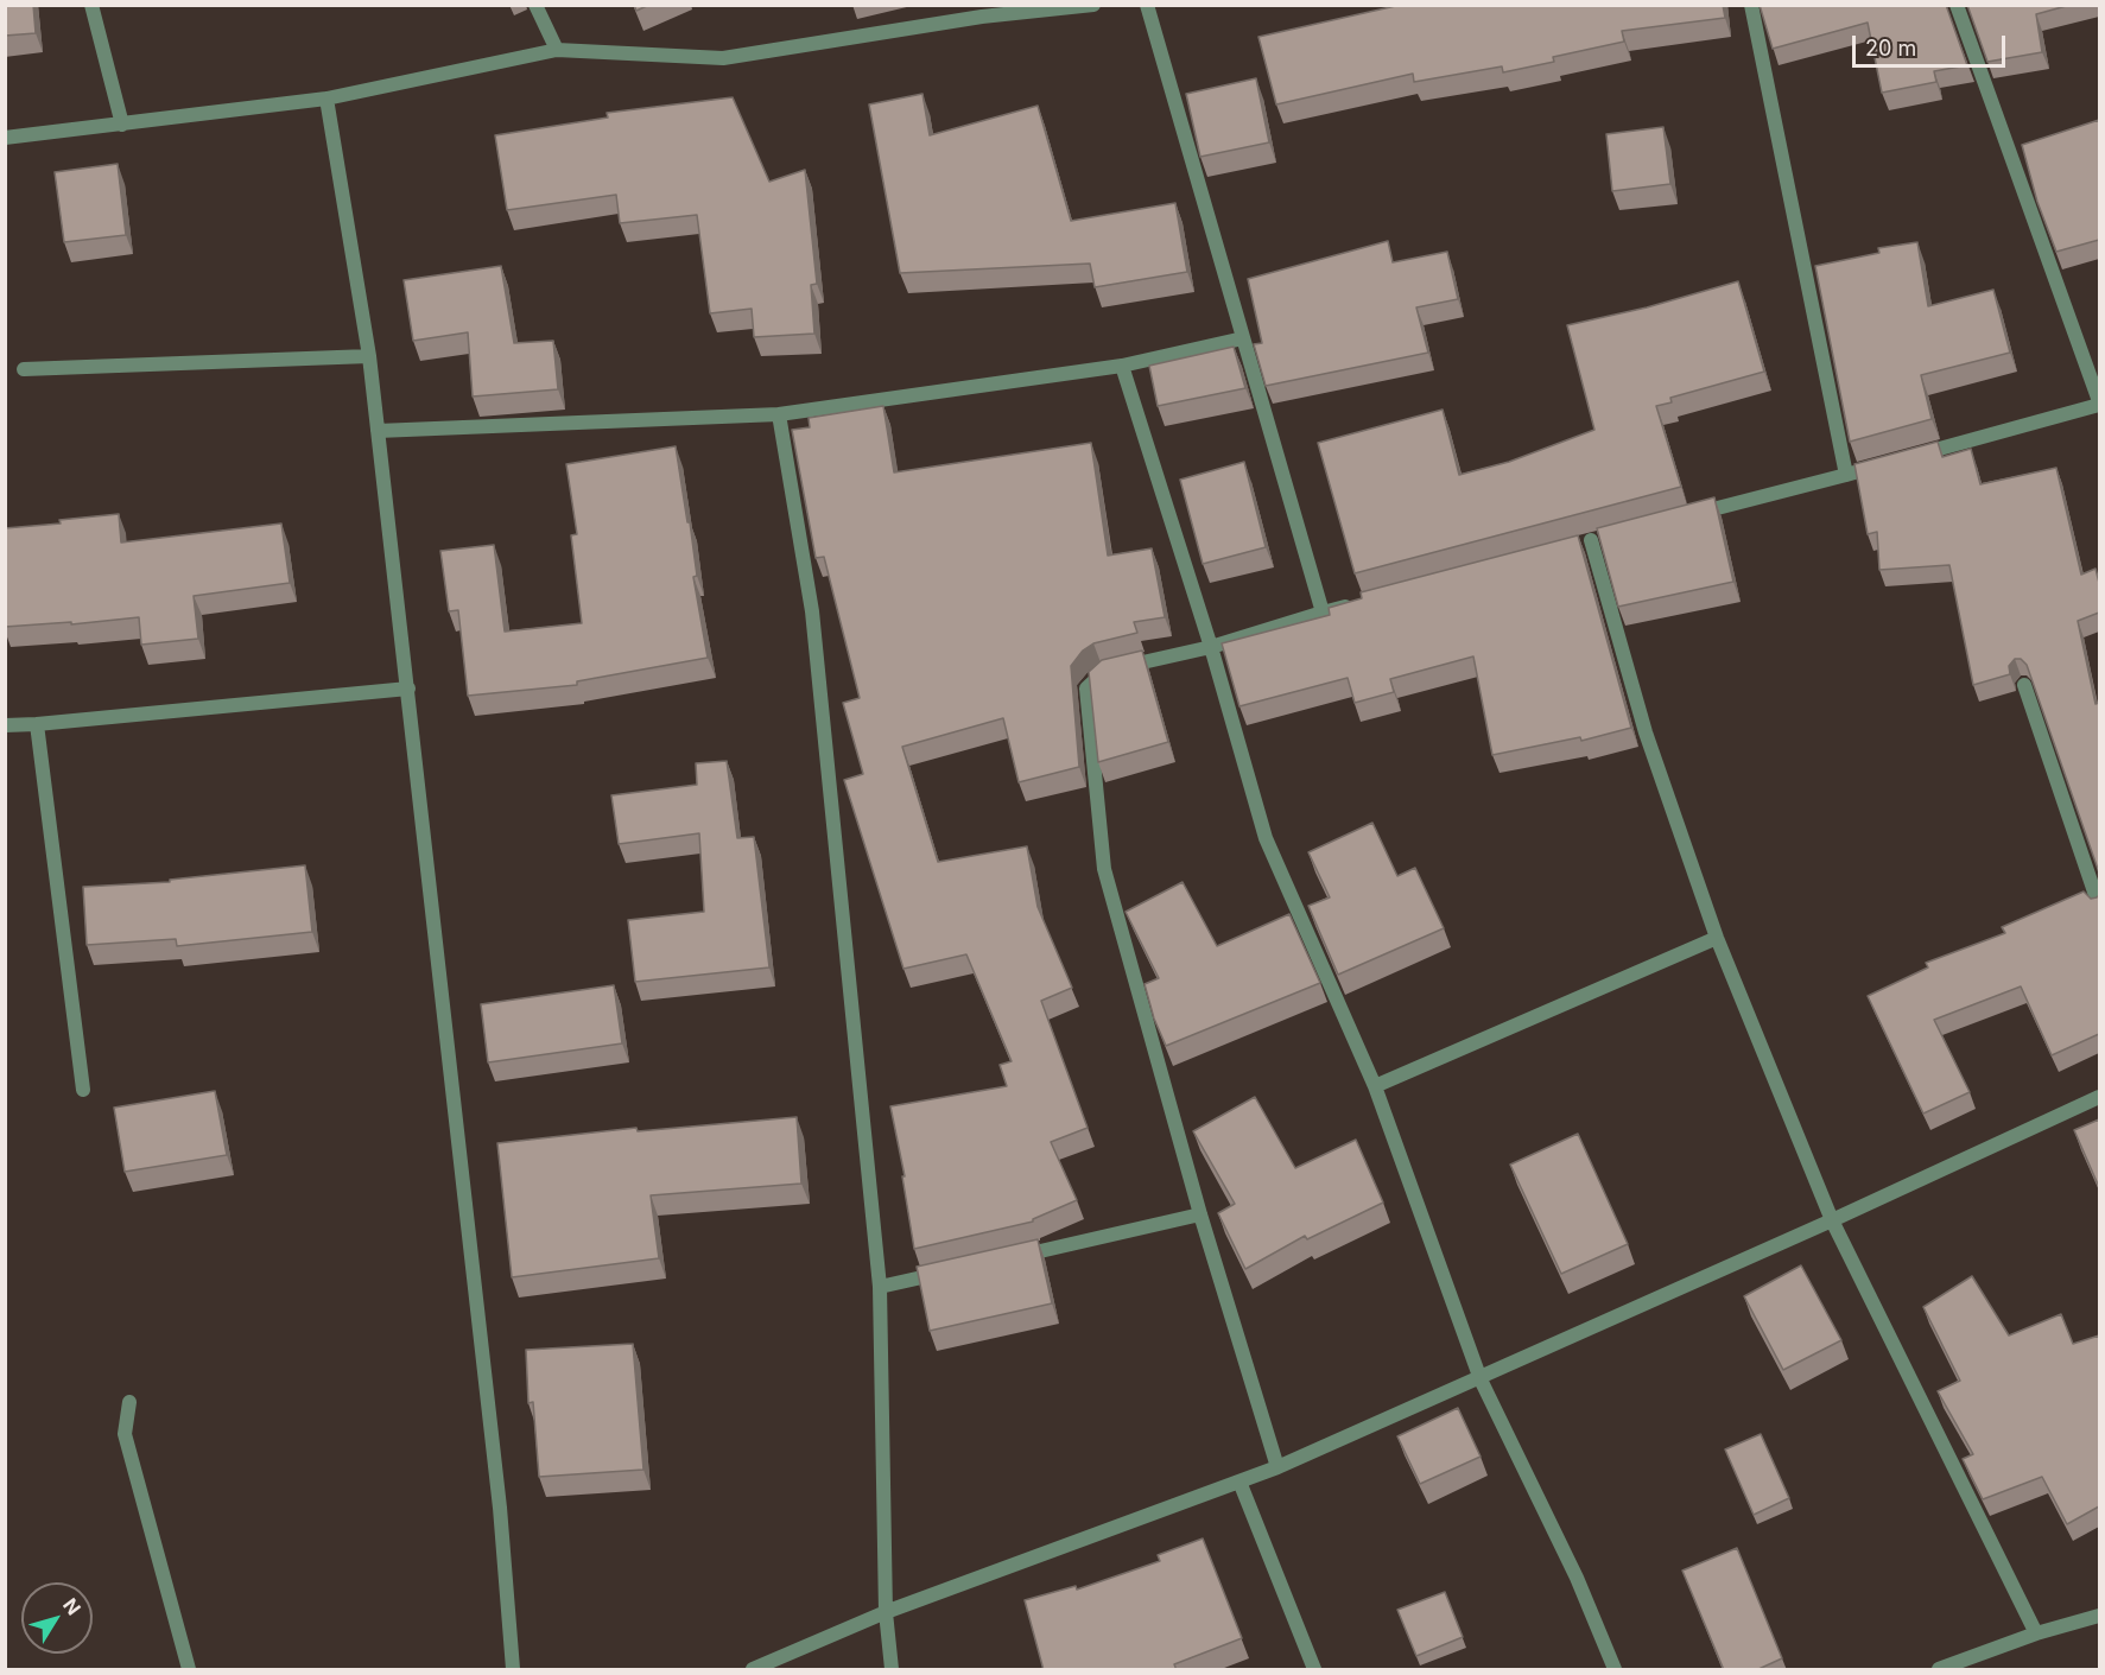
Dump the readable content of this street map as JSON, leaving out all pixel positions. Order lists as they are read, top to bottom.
{
  "scale_bar": "20 m",
  "north": "top right"
}
